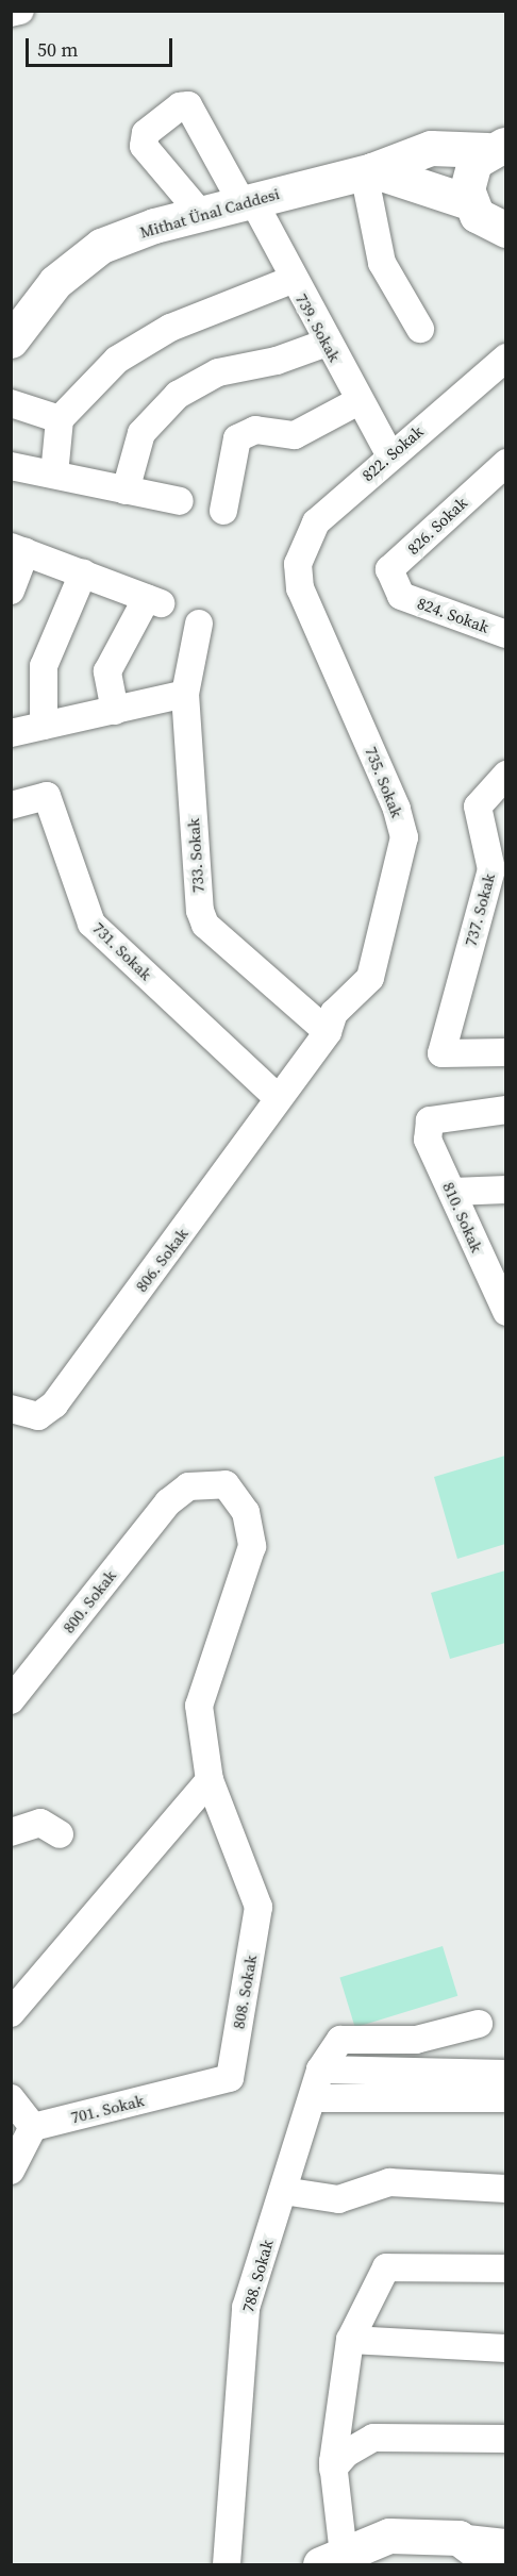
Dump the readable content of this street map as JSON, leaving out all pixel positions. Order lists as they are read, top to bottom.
{
  "streets": {
    "main road": ["Mithat Ünal Caddesi"],
    "street": [
      "739. Sokak",
      "822. Sokak",
      "826. Sokak",
      "824. Sokak",
      "735. Sokak",
      "733. Sokak",
      "737. Sokak",
      "731. Sokak",
      "810. Sokak",
      "806. Sokak",
      "800. Sokak",
      "808. Sokak",
      "701. Sokak",
      "788. Sokak"
    ]
  },
  "crossings": [
    ["Mithat Ünal Caddesi", "739. Sokak"],
    ["739. Sokak", "822. Sokak"],
    ["822. Sokak", "735. Sokak"],
    ["826. Sokak", "824. Sokak"],
    ["735. Sokak", "733. Sokak"],
    ["735. Sokak", "731. Sokak"],
    ["735. Sokak", "806. Sokak"],
    ["731. Sokak", "806. Sokak"],
    ["800. Sokak", "808. Sokak"],
    ["808. Sokak", "701. Sokak"]
  ],
  "scale_bar": "50 m"
}
